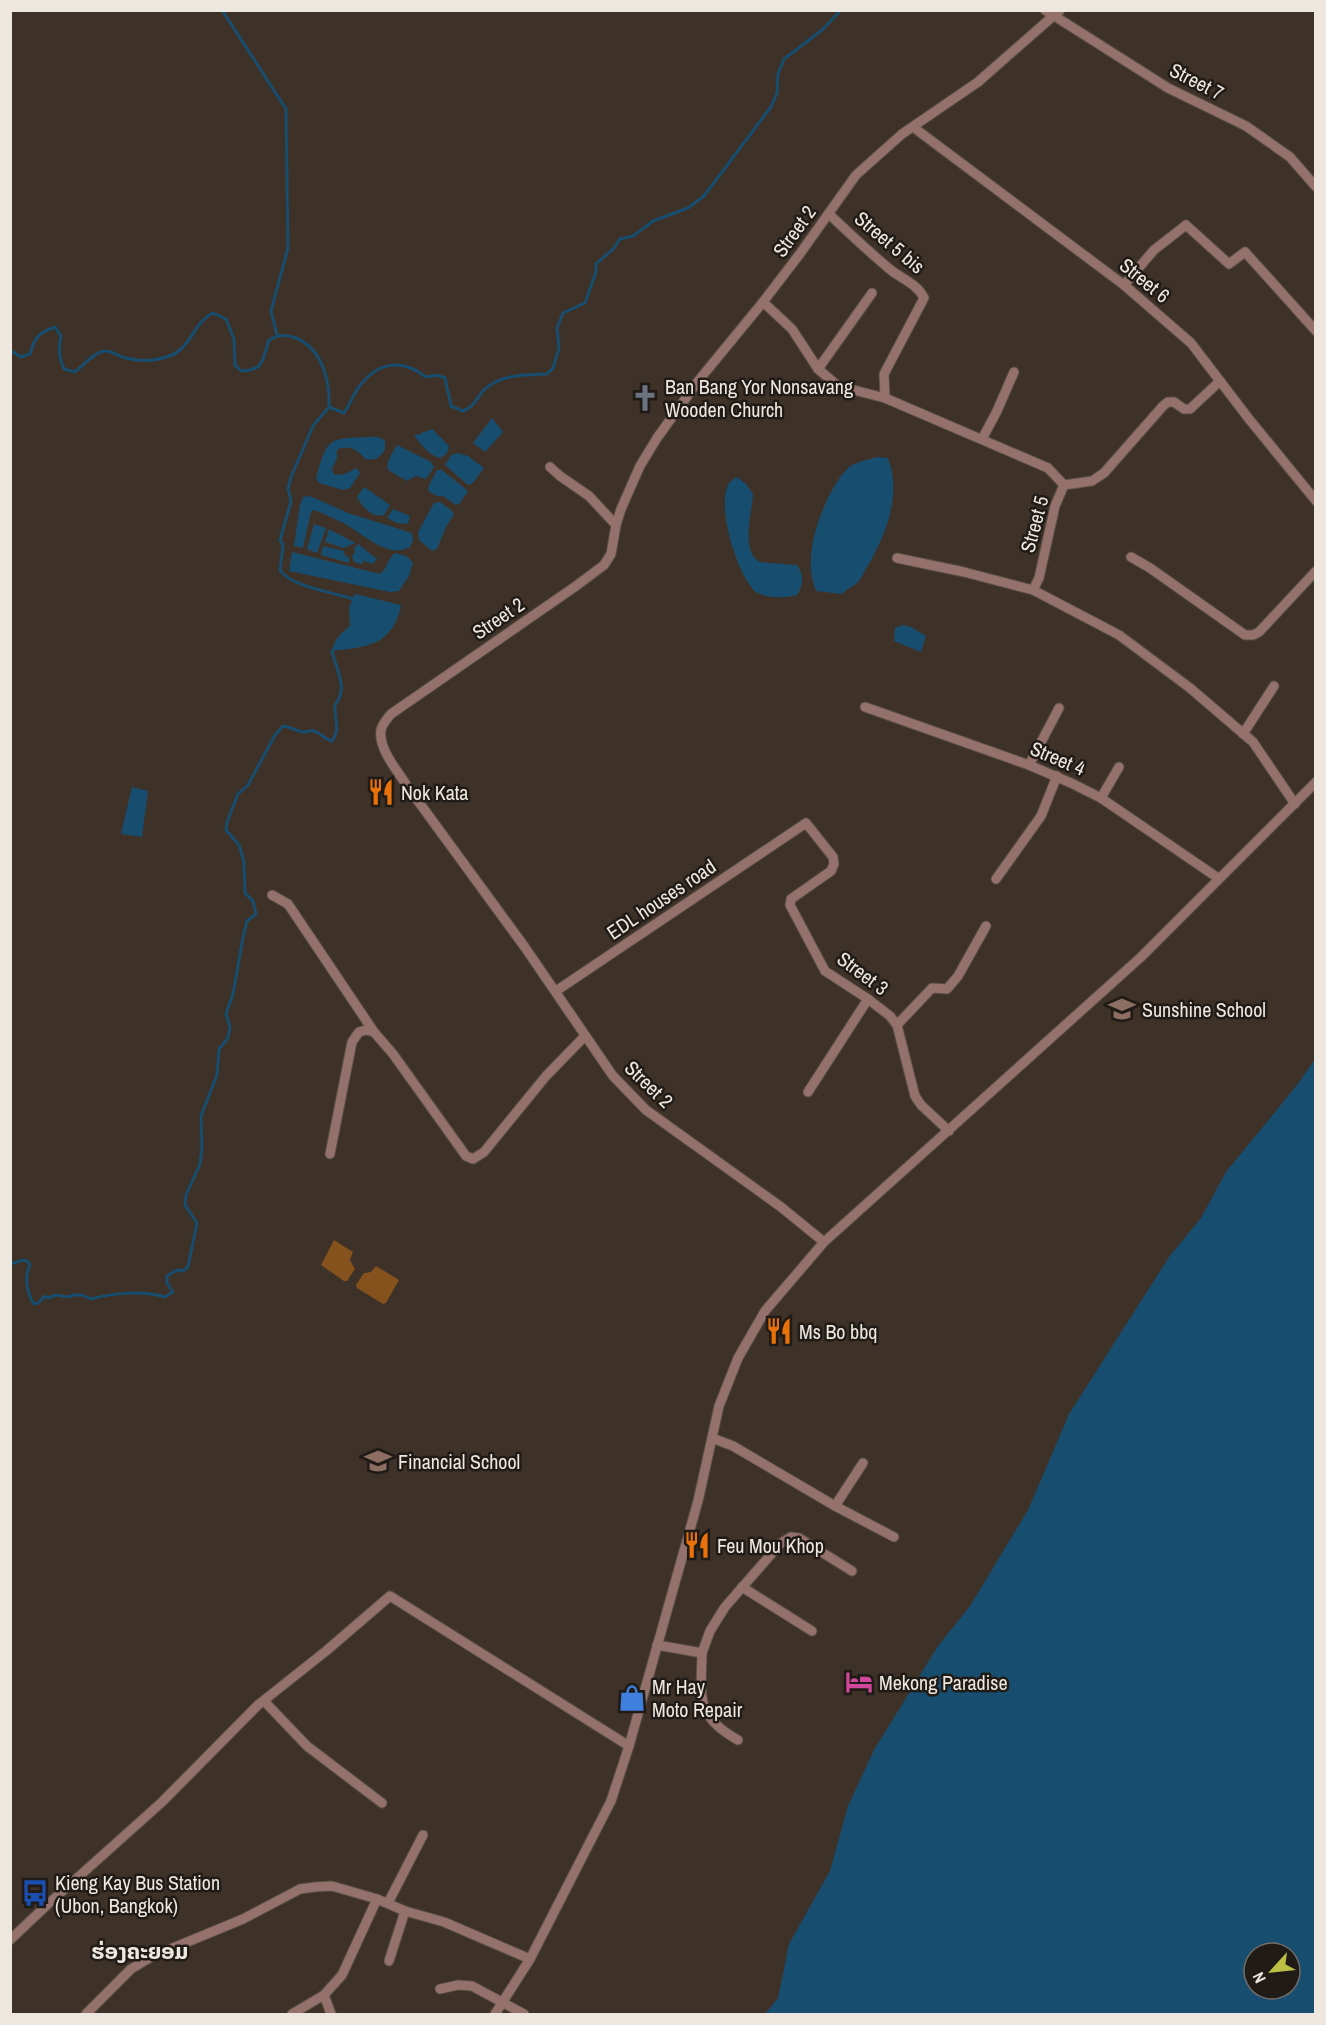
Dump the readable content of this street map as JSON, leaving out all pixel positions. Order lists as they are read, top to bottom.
{
  "streets": {
    "street": [
      "Street 7",
      "Street 2",
      "Street 5 bis",
      "Street 6",
      "Street 5",
      "Street 4",
      "EDL houses road",
      "Street 3"
    ]
  },
  "crossings": [
    ["Street 7", "Street 2"],
    ["Street 2", "Street 5 bis"],
    ["Street 2", "Street 6"],
    ["Street 2", "Street 5"],
    ["Street 2", "EDL houses road"],
    ["Street 5 bis", "Street 5"],
    ["EDL houses road", "Street 3"]
  ],
  "districts": ["ຮ່ອງຄະຍອມ"],
  "places": {
    "church": ["Ban Bang Yor Nonsavang Wooden Church"],
    "restaurant": ["Nok Kata", "Ms Bo bbq", "Feu Mou Khop"],
    "school or university": ["Sunshine School", "Financial School"],
    "hotel": ["Mekong Paradise"],
    "shop": ["Mr Hay Moto Repair"],
    "bus stop": ["Kieng Kay Bus Station (Ubon, Bangkok)"]
  },
  "north": "bottom left"
}
